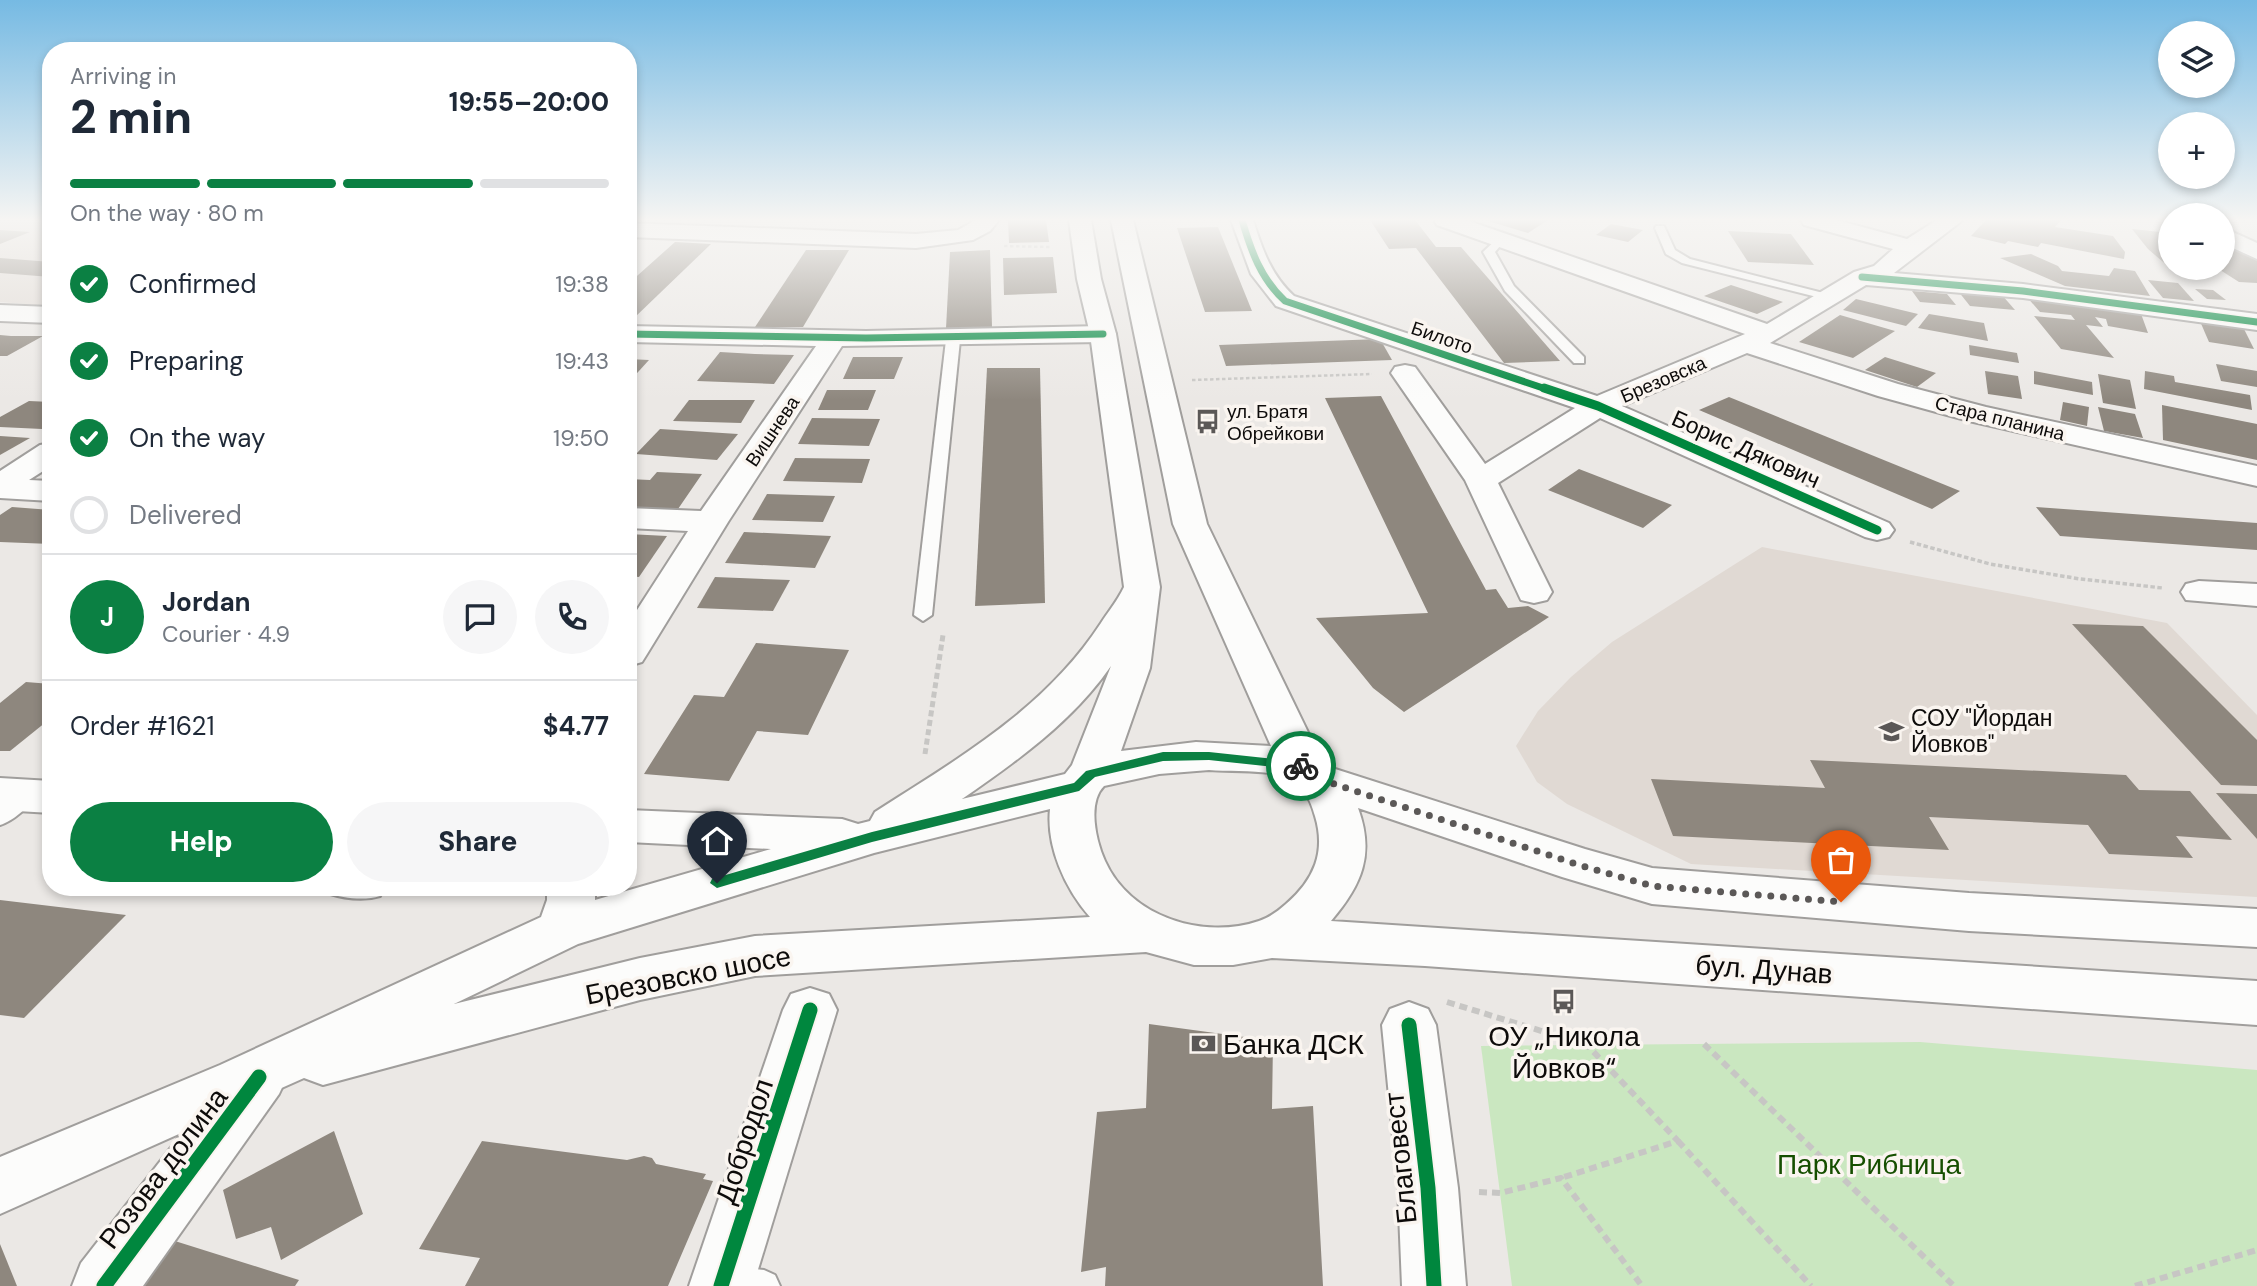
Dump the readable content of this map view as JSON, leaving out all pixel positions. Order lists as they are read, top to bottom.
{
  "streets": {
    "street": [
      "Билото",
      "Брезовска",
      "Стара планина",
      "Вишнева",
      "Борис Дякович",
      "бул. Дунав",
      "Брезовско шосе",
      "Добродол",
      "Благовест",
      "Розова долина"
    ]
  },
  "crossings": [
    ["Билото", "Брезовска"],
    ["Билото", "Борис Дякович"],
    ["Брезовска", "Стара планина"],
    ["Брезовска", "Борис Дякович"],
    ["бул. Дунав", "Брезовско шосе"],
    ["Брезовско шосе", "Розова долина"]
  ],
  "parks": ["Парк Рибница"],
  "places": {
    "bus stop": ["ул. Братя Обрейкови", "ОУ „Никола Йовков“"],
    "school or university": ["СОУ \"Йордан Йовков\""],
    "bank": ["Банка ДСК"]
  },
  "page": {
    "map_buttons": ["+", "−"],
    "heading": ["2 min", "Arriving in", "19:55–20:00"],
    "panel": [
      "Jordan",
      "Courier · 4.9",
      "Order #1621",
      "$4.77"
    ],
    "bar": "On the way · 80 m",
    "list": [
      ["Confirmed", "19:38"],
      ["Preparing", "19:43"],
      ["On the way", "19:50"],
      "Delivered"
    ],
    "round": "J",
    "buttons": ["Help", "Share"]
  }
}
